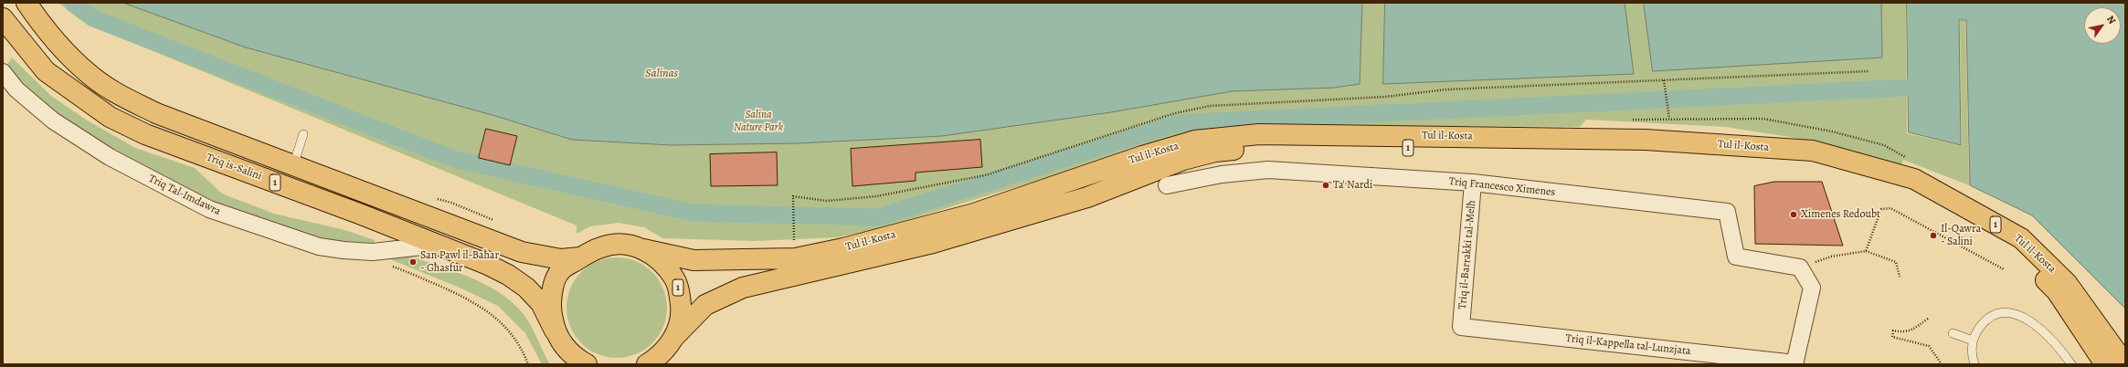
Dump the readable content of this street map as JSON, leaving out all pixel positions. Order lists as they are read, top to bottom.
{
  "streets": {
    "highway": ["Tul il-Kosta", "1", "Triq is-Salini"],
    "street": [
      "Triq Francesco Ximenes",
      "Triq Tal-Imdawra",
      "Triq il-Barrakki tal-Melħ",
      "Triq il-Kappella tal-Lunzjata"
    ]
  },
  "crossings": [
    ["Tul il-Kosta", "1"],
    ["1", "Triq is-Salini"],
    ["Triq is-Salini", "Triq Tal-Imdawra"],
    ["Triq Francesco Ximenes", "Triq il-Barrakki tal-Melħ"],
    ["Triq Francesco Ximenes", "Triq il-Kappella tal-Lunzjata"],
    ["Triq il-Barrakki tal-Melħ", "Triq il-Kappella tal-Lunzjata"]
  ],
  "water": ["Salinas"],
  "parks": ["Salina Nature Park"],
  "places": [
    "Ta' Nardi",
    "Ximenes Redoubt",
    "Il-Qawra - Salini",
    "San Pawl il-Baħar - Għasfur"
  ],
  "north": "top right"
}
